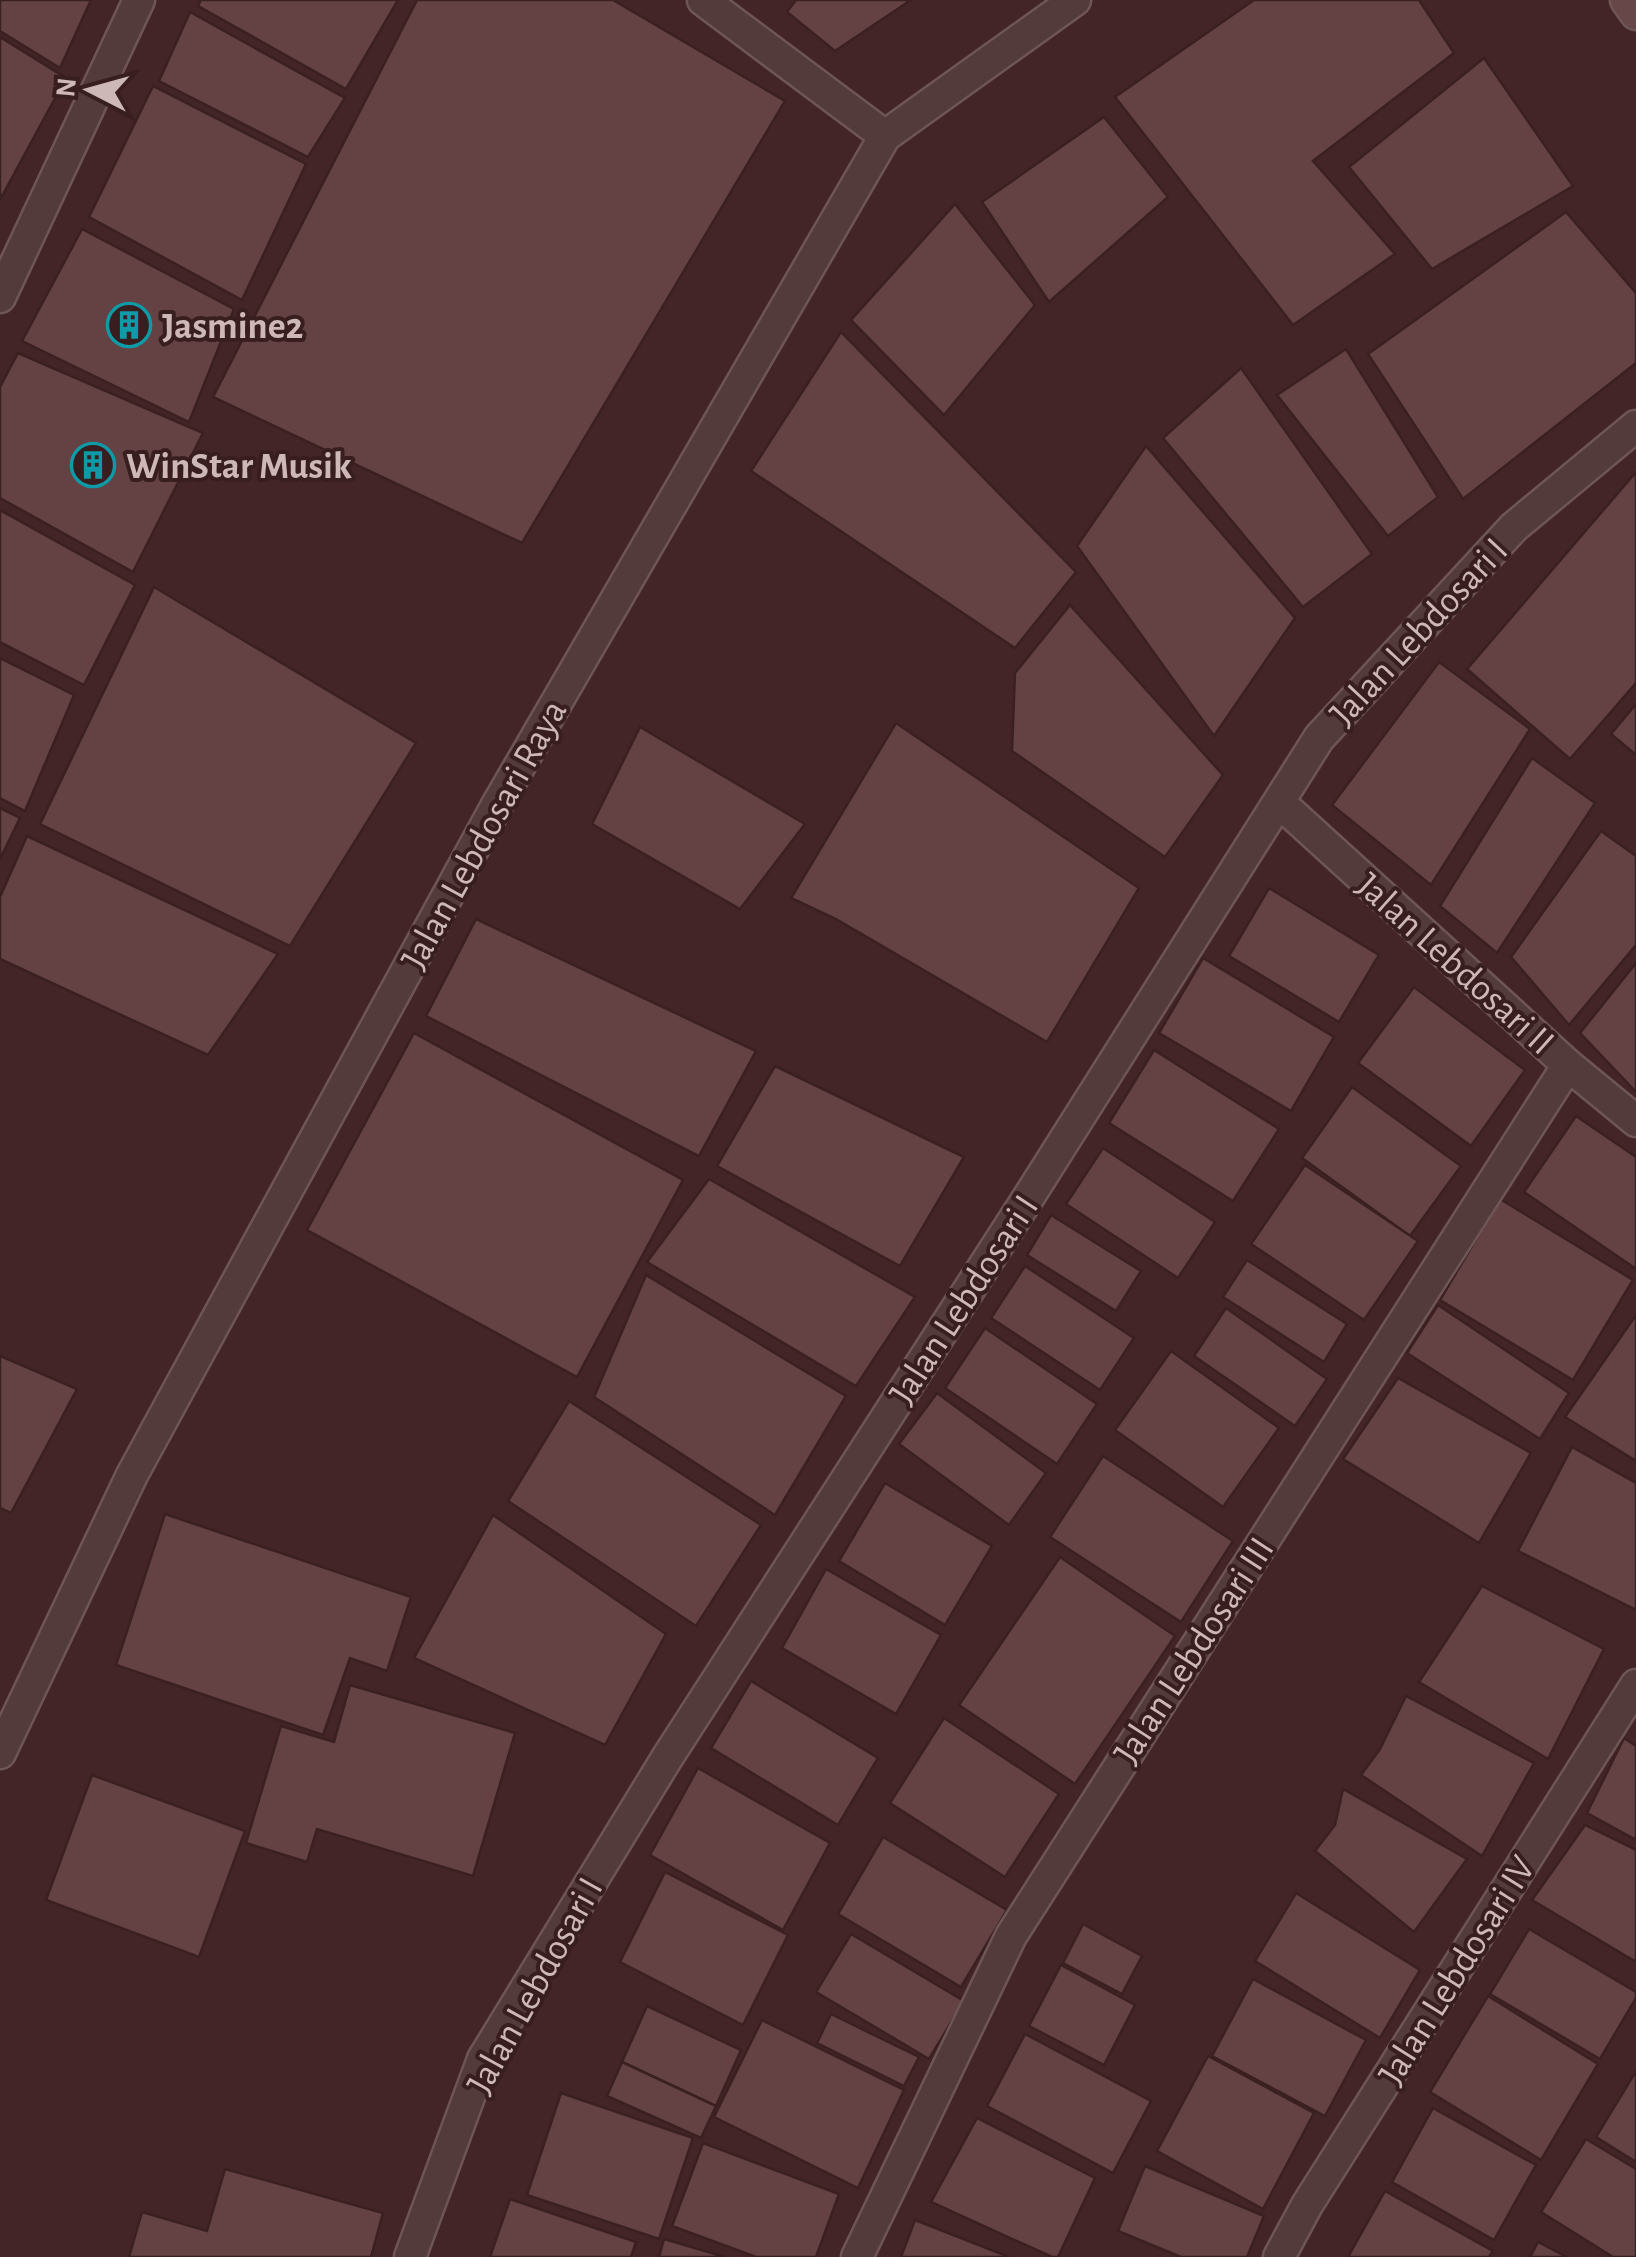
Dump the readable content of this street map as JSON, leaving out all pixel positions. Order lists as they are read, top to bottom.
{
  "streets": {
    "street": [
      "Jalan Lebdosari I",
      "Jalan Lebdosari Raya",
      "Jalan Lebdosari II",
      "Jalan Lebdosari III",
      "Jalan Lebdosari IV"
    ]
  },
  "crossings": [
    ["Jalan Lebdosari I", "Jalan Lebdosari II"],
    ["Jalan Lebdosari II", "Jalan Lebdosari III"]
  ],
  "places": {
    "building": ["Jasmine2", "WinStar Musik"]
  },
  "north": "left"
}
